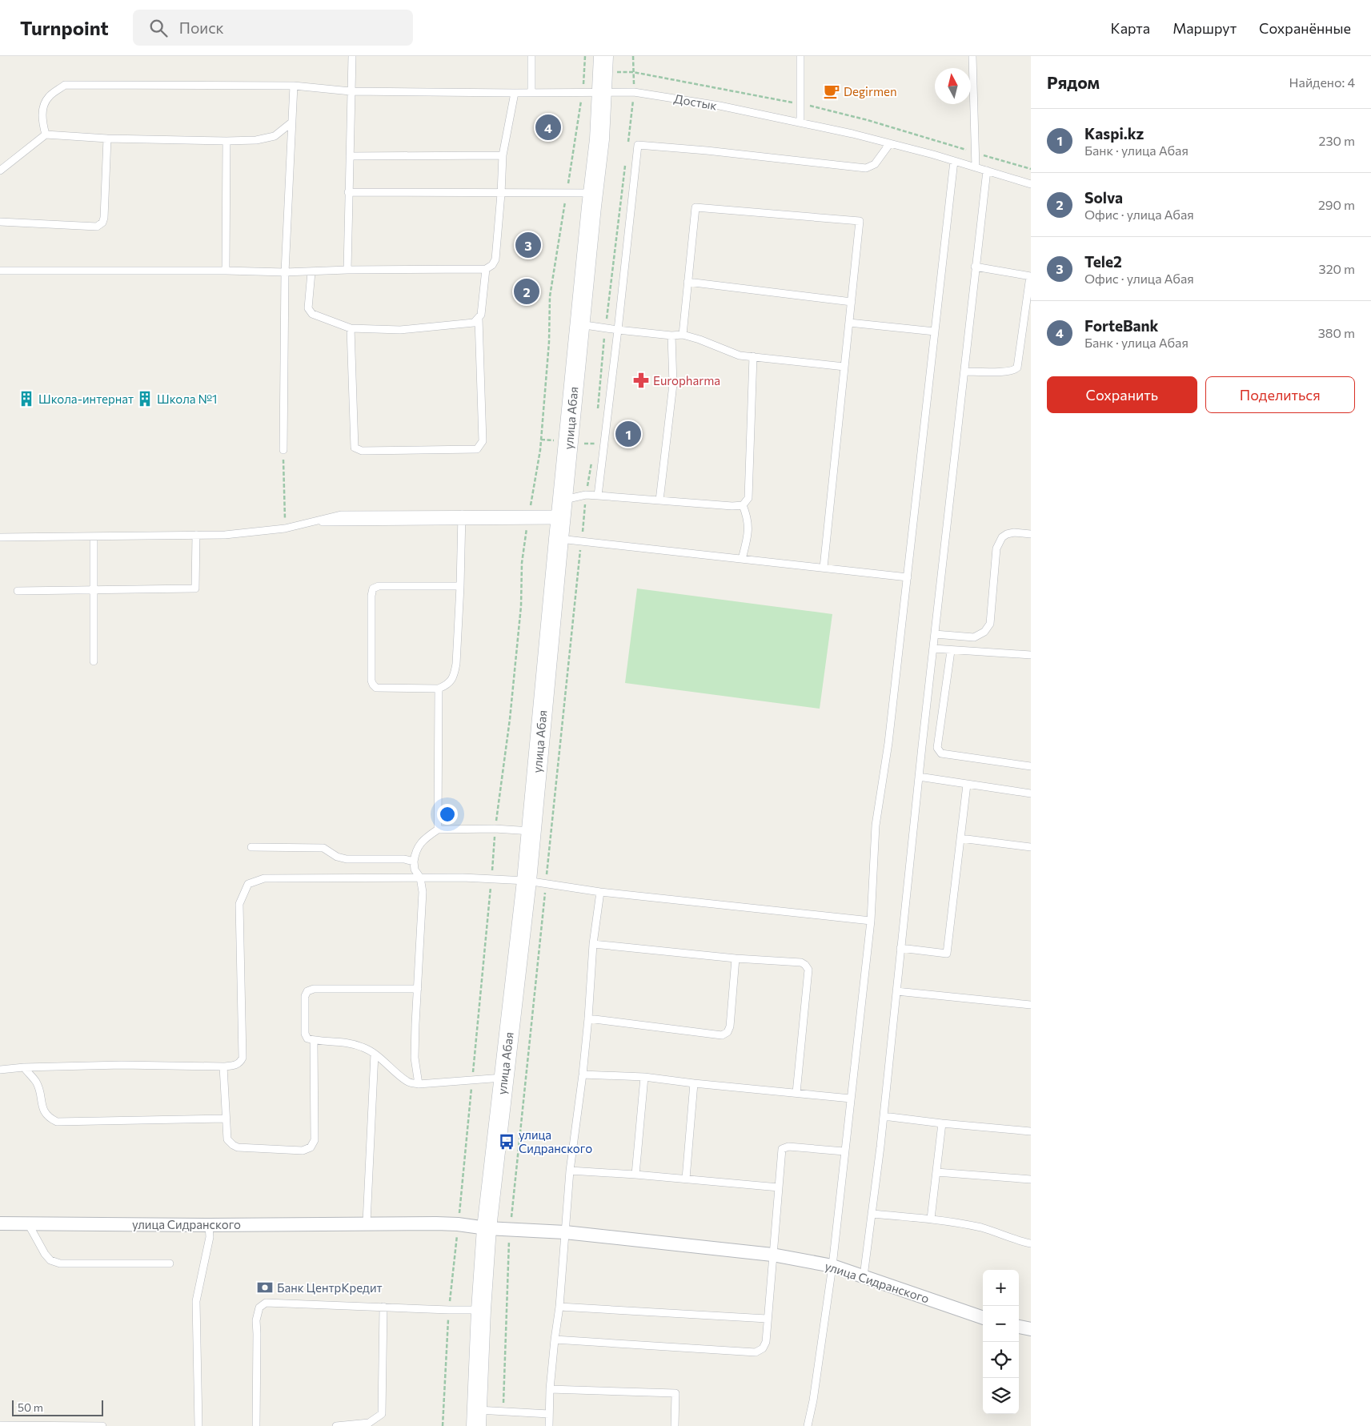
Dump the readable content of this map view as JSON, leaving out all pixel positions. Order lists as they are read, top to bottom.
{
  "streets": {
    "street": ["улица Абая", "улица Сидранского"],
    "lane": ["Достык"]
  },
  "crossings": [
    ["Достык", "улица Абая"],
    ["улица Абая", "улица Сидранского"]
  ],
  "places": {
    "cafe": ["Degirmen"],
    "pharmacy": ["Europharma"],
    "building": ["Школа-интернат", "Школа №1"],
    "bus stop": ["улица Сидранского"],
    "bank": ["Банк ЦентрКредит"]
  },
  "scale_bar": "50 m",
  "north": "top",
  "page": {
    "header": "Turnpoint",
    "search": "Поиск",
    "nav": ["Карта", "Маршрут", "Сохранённые"],
    "heading": ["Рядом", "Найдено: 4"],
    "list": [
      {
        "mark": "1",
        "name": "Kaspi.kz",
        "note": "Банк · улица Абая",
        "value": "230 m"
      },
      {
        "mark": "2",
        "name": "Solva",
        "note": "Офис · улица Абая",
        "value": "290 m"
      },
      {
        "mark": "3",
        "name": "Tele2",
        "note": "Офис · улица Абая",
        "value": "320 m"
      },
      {
        "mark": "4",
        "name": "ForteBank",
        "note": "Банк · улица Абая",
        "value": "380 m"
      }
    ],
    "pins": [
      "4",
      "3",
      "2",
      "1"
    ],
    "buttons": ["Сохранить", "Поделиться"],
    "map_buttons": ["+", "−"],
    "scale": "50 m"
  }
}
